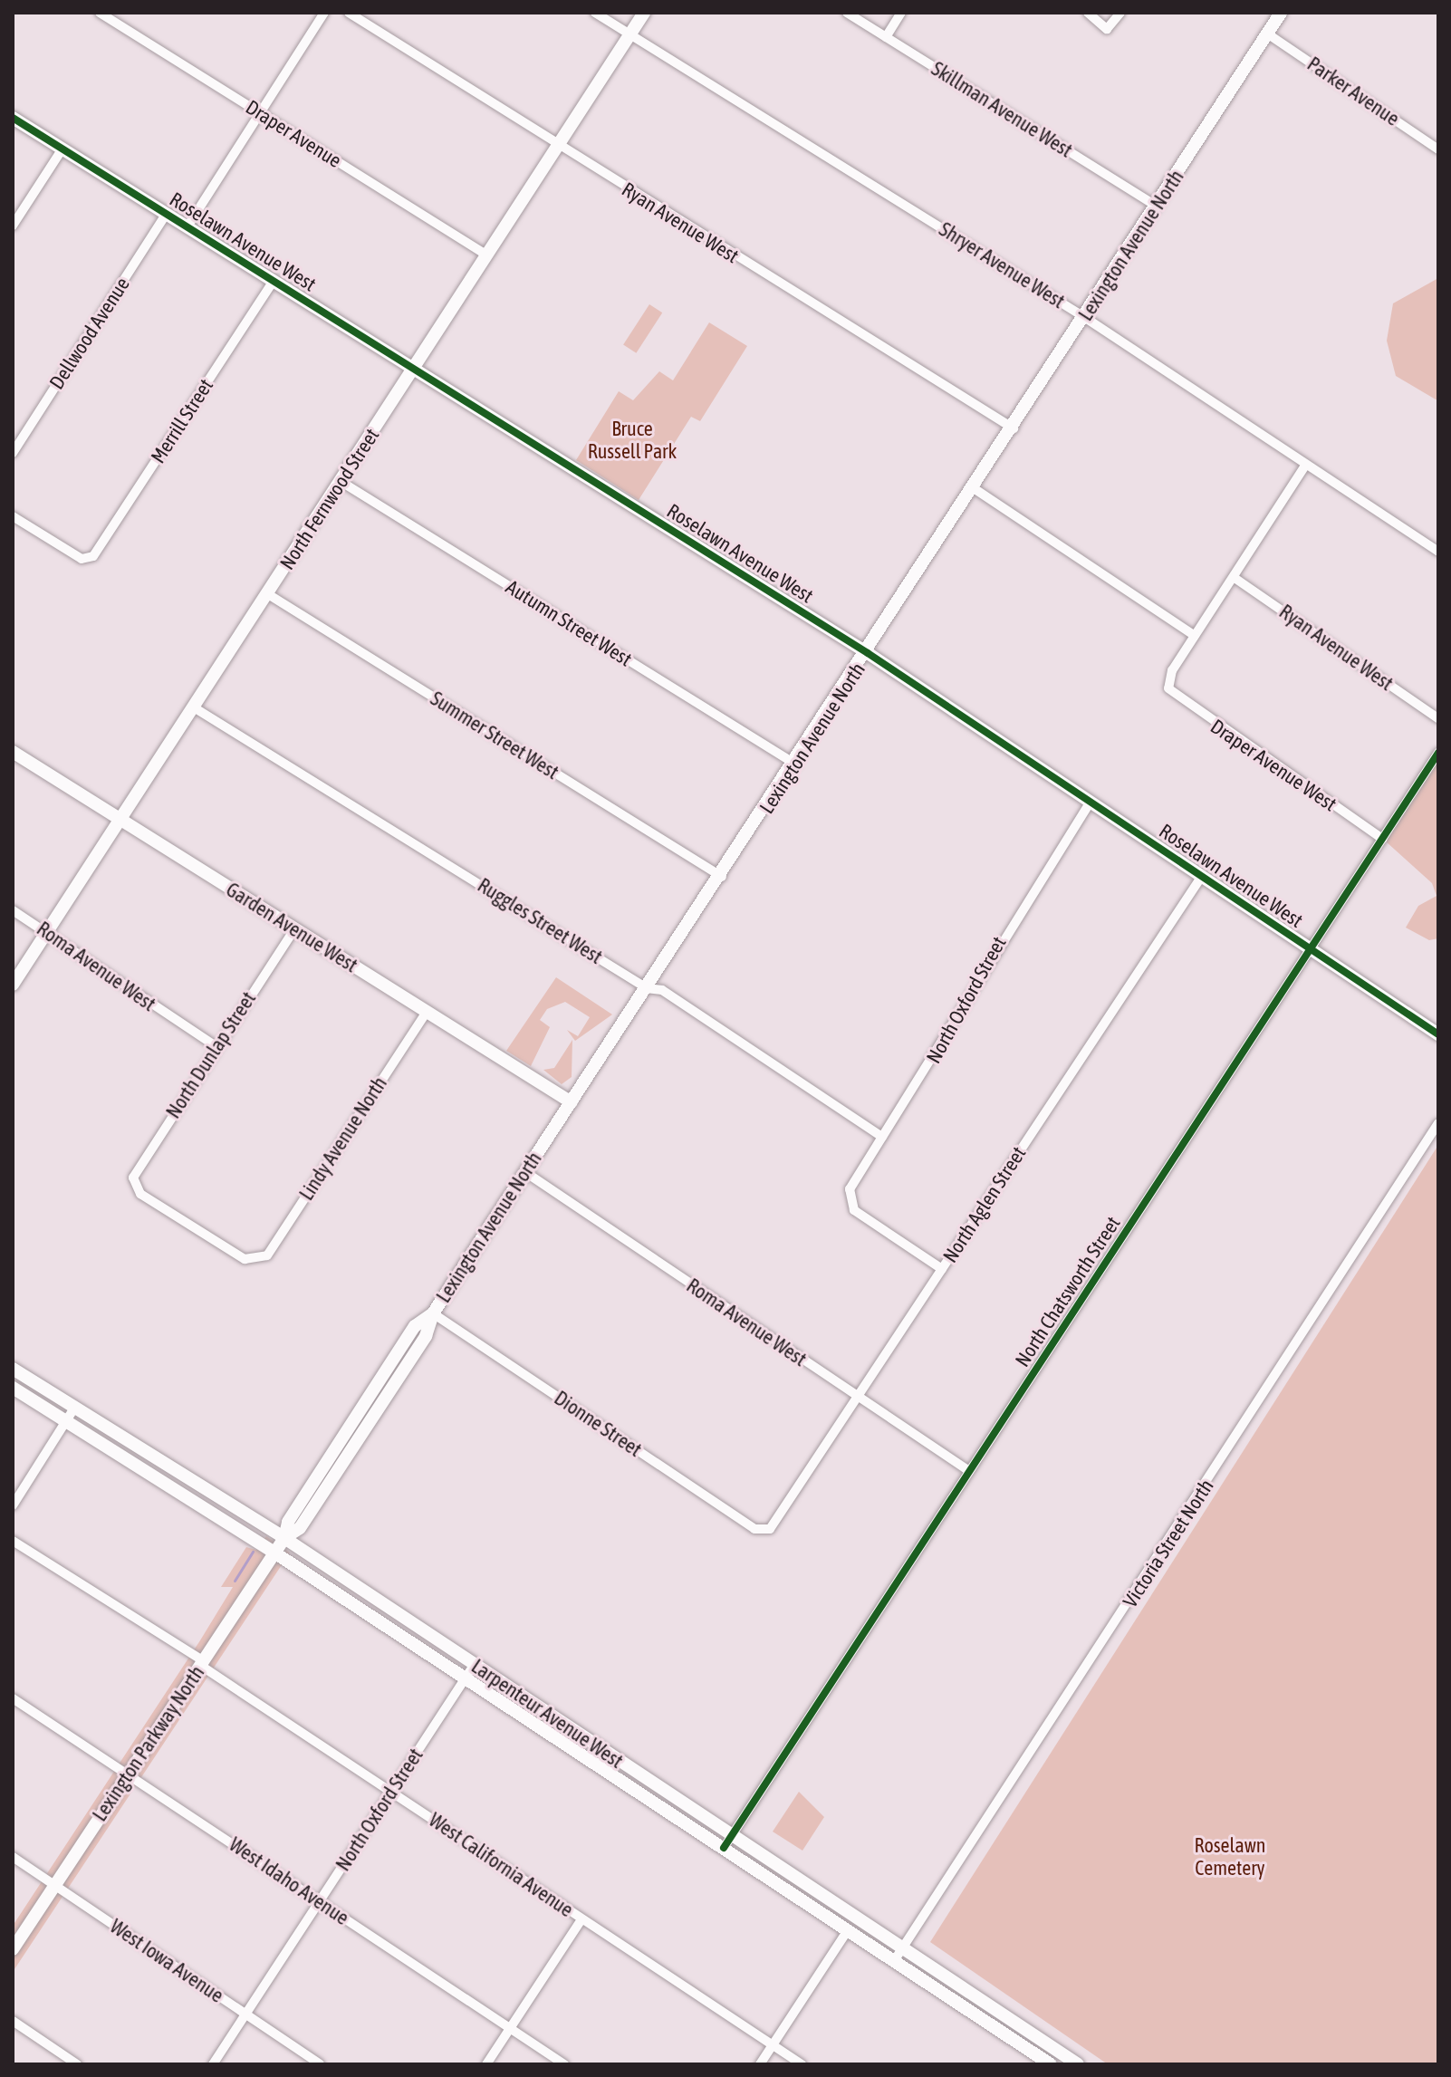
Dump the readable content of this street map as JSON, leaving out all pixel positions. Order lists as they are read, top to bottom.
{
  "streets": {
    "main road": [
      "Roselawn Avenue West",
      "Lexington Avenue North",
      "North Fernwood Street",
      "Garden Avenue West",
      "Larpenteur Avenue West",
      "Lexington Parkway North"
    ],
    "street": [
      "Parker Avenue",
      "Skillman Avenue West",
      "Draper Avenue",
      "Ryan Avenue West",
      "Shryer Avenue West",
      "Dellwood Avenue",
      "Merrill Street",
      "Autumn Street West",
      "Summer Street West",
      "Draper Avenue West",
      "Ruggles Street West",
      "Roma Avenue West",
      "North Oxford Street",
      "North Dunlap Street",
      "Lindy Avenue North",
      "North Aglen Street",
      "North Chatsworth Street",
      "Dionne Street",
      "Victoria Street North",
      "West California Avenue",
      "West Idaho Avenue",
      "West Iowa Avenue"
    ]
  },
  "crossings": [
    ["Parker Avenue", "Lexington Avenue North"],
    ["Skillman Avenue West", "Lexington Avenue North"],
    ["Draper Avenue", "North Fernwood Street"],
    ["Ryan Avenue West", "Lexington Avenue North"],
    ["Ryan Avenue West", "North Fernwood Street"],
    ["Roselawn Avenue West", "Lexington Avenue North"],
    ["Roselawn Avenue West", "Dellwood Avenue"],
    ["Roselawn Avenue West", "Merrill Street"],
    ["Roselawn Avenue West", "North Fernwood Street"],
    ["Roselawn Avenue West", "North Oxford Street"],
    ["Roselawn Avenue West", "North Aglen Street"],
    ["Roselawn Avenue West", "North Chatsworth Street"],
    ["Lexington Avenue North", "Shryer Avenue West"],
    ["Lexington Avenue North", "Autumn Street West"],
    ["Lexington Avenue North", "Summer Street West"],
    ["Lexington Avenue North", "Ruggles Street West"],
    ["Lexington Avenue North", "Garden Avenue West"],
    ["Lexington Avenue North", "Roma Avenue West"],
    ["Lexington Avenue North", "Dionne Street"],
    ["Lexington Avenue North", "Larpenteur Avenue West"],
    ["Lexington Avenue North", "Lexington Parkway North"],
    ["Shryer Avenue West", "North Fernwood Street"],
    ["North Fernwood Street", "Autumn Street West"],
    ["North Fernwood Street", "Summer Street West"],
    ["North Fernwood Street", "Ruggles Street West"],
    ["North Fernwood Street", "Garden Avenue West"],
    ["North Fernwood Street", "Roma Avenue West"],
    ["Draper Avenue West", "North Chatsworth Street"],
    ["Ruggles Street West", "North Oxford Street"],
    ["Garden Avenue West", "North Dunlap Street"],
    ["Garden Avenue West", "Lindy Avenue North"],
    ["Roma Avenue West", "North Dunlap Street"],
    ["Roma Avenue West", "North Aglen Street"],
    ["Roma Avenue West", "North Chatsworth Street"],
    ["North Oxford Street", "North Aglen Street"],
    ["North Oxford Street", "Larpenteur Avenue West"],
    ["North Oxford Street", "West California Avenue"],
    ["North Oxford Street", "West Idaho Avenue"],
    ["North Oxford Street", "West Iowa Avenue"],
    ["North Dunlap Street", "Lindy Avenue North"],
    ["North Aglen Street", "Dionne Street"],
    ["North Chatsworth Street", "Larpenteur Avenue West"],
    ["Victoria Street North", "Larpenteur Avenue West"],
    ["Larpenteur Avenue West", "Lexington Parkway North"],
    ["Lexington Parkway North", "West California Avenue"],
    ["Lexington Parkway North", "West Idaho Avenue"],
    ["Lexington Parkway North", "West Iowa Avenue"]
  ],
  "parks": ["Bruce Russell Park", "Roselawn Cemetery"]
}
